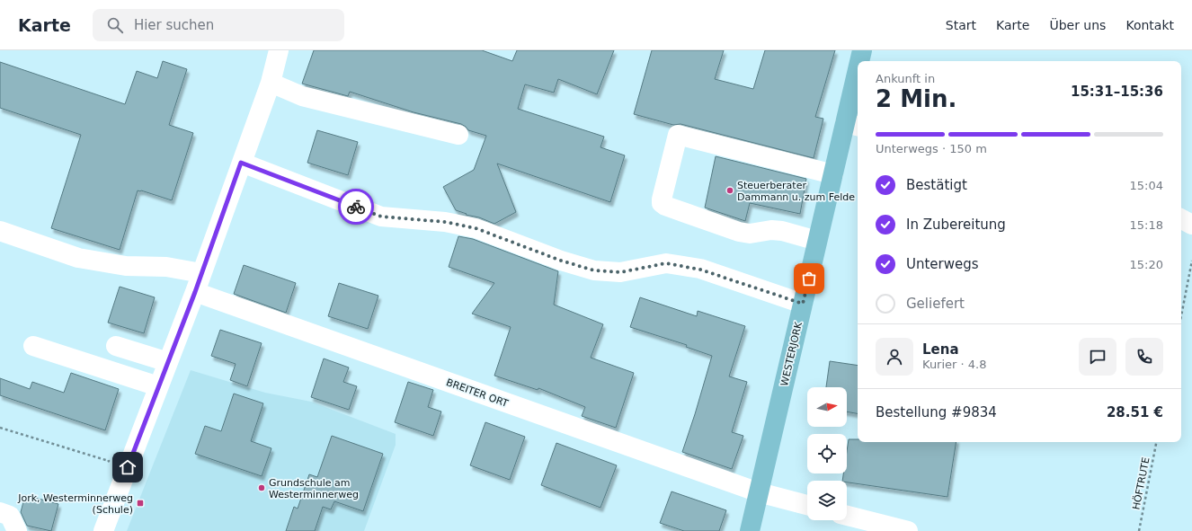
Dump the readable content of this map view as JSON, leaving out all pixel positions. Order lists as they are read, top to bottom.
{
  "streets": {
    "main road": ["WESTERJORK"],
    "street": ["BREITER ORT"],
    "path": ["HÖFTRUTE"]
  },
  "crossings": [
    ["WESTERJORK", "BREITER ORT"]
  ],
  "places": {
    "other": ["Steuerberater Dammann u. zum Felde", "Grundschule am Westerminnerweg"],
    "transit": ["Jork, Westerminnerweg (Schule)"]
  },
  "north": "right",
  "page": {
    "header": "Karte",
    "search": "Hier suchen",
    "nav": [
      "Start",
      "Karte",
      "Über uns",
      "Kontakt"
    ],
    "heading": ["2 Min.", "Ankunft in", "15:31–15:36"],
    "panel": [
      "Lena",
      "Kurier · 4.8",
      "Bestellung #9834",
      "28.51 €"
    ],
    "bar": "Unterwegs · 150 m",
    "list": [
      ["Bestätigt", "15:04"],
      ["In Zubereitung", "15:18"],
      ["Unterwegs", "15:20"],
      "Geliefert"
    ]
  }
}
